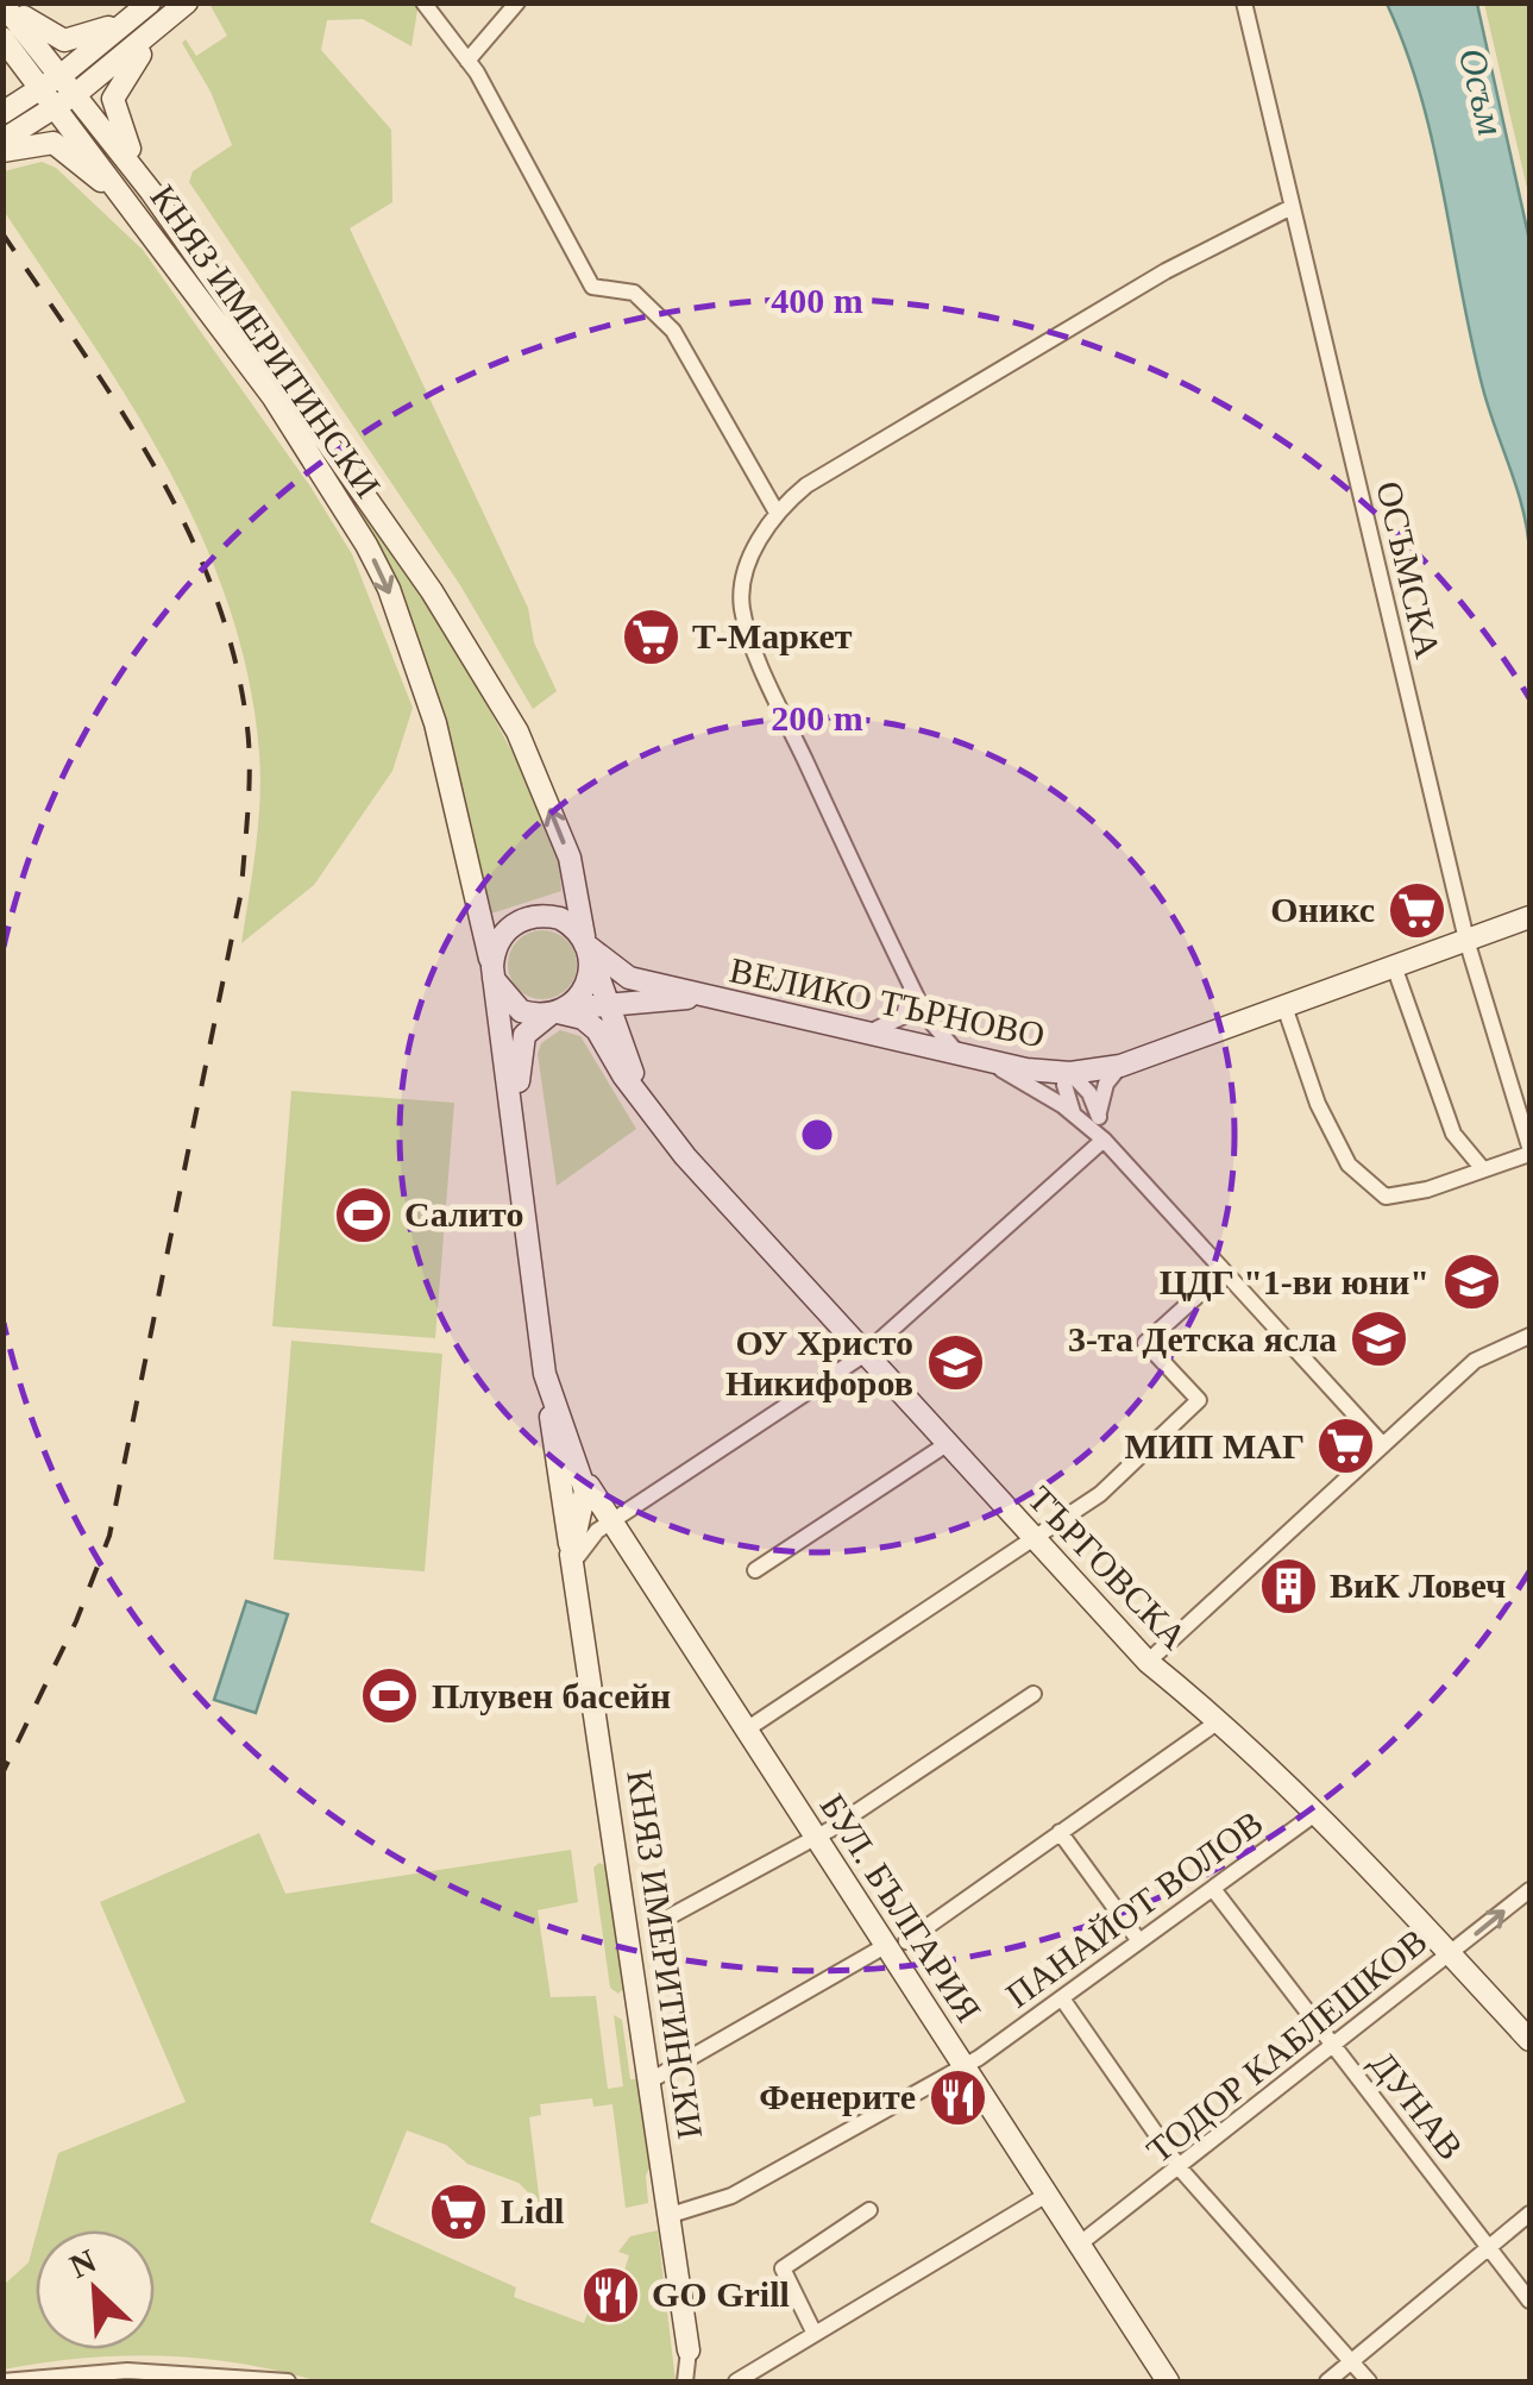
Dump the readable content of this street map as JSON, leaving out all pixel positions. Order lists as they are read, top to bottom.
{
  "streets": {
    "street": [
      "КНЯЗ ИМЕРИТИНСКИ",
      "ОСЪМСКА",
      "ВЕЛИКО ТЪРНОВО",
      "ТЪРГОВСКА",
      "БУЛ. БЪЛГАРИЯ",
      "ПАНАЙОТ ВОЛОВ",
      "ТОДОР КАБЛЕШКОВ",
      "ДУНАВ"
    ]
  },
  "crossings": [
    ["КНЯЗ ИМЕРИТИНСКИ", "ВЕЛИКО ТЪРНОВО"],
    ["КНЯЗ ИМЕРИТИНСКИ", "БУЛ. БЪЛГАРИЯ"],
    ["КНЯЗ ИМЕРИТИНСКИ", "ПАНАЙОТ ВОЛОВ"],
    ["ОСЪМСКА", "ВЕЛИКО ТЪРНОВО"],
    ["ТЪРГОВСКА", "ПАНАЙОТ ВОЛОВ"],
    ["ТЪРГОВСКА", "ТОДОР КАБЛЕШКОВ"],
    ["БУЛ. БЪЛГАРИЯ", "ПАНАЙОТ ВОЛОВ"],
    ["БУЛ. БЪЛГАРИЯ", "ТОДОР КАБЛЕШКОВ"],
    ["ПАНАЙОТ ВОЛОВ", "ДУНАВ"],
    ["ТОДОР КАБЛЕШКОВ", "ДУНАВ"]
  ],
  "water": ["Осъм"],
  "places": {
    "supermarket": [
      "Т-Маркет",
      "Оникс",
      "МИП МАГ",
      "Lidl"
    ],
    "sports": ["Салито", "Плувен басейн"],
    "school or university": ["ЦДГ \"1-ви юни\"", "3-та Детска ясла", "ОУ Христо Никифоров"],
    "building": ["ВиК Ловеч"],
    "restaurant": ["Фенерите", "GO Grill"]
  },
  "north": "top left",
  "rings": ["400 m", "200 m"]
}
